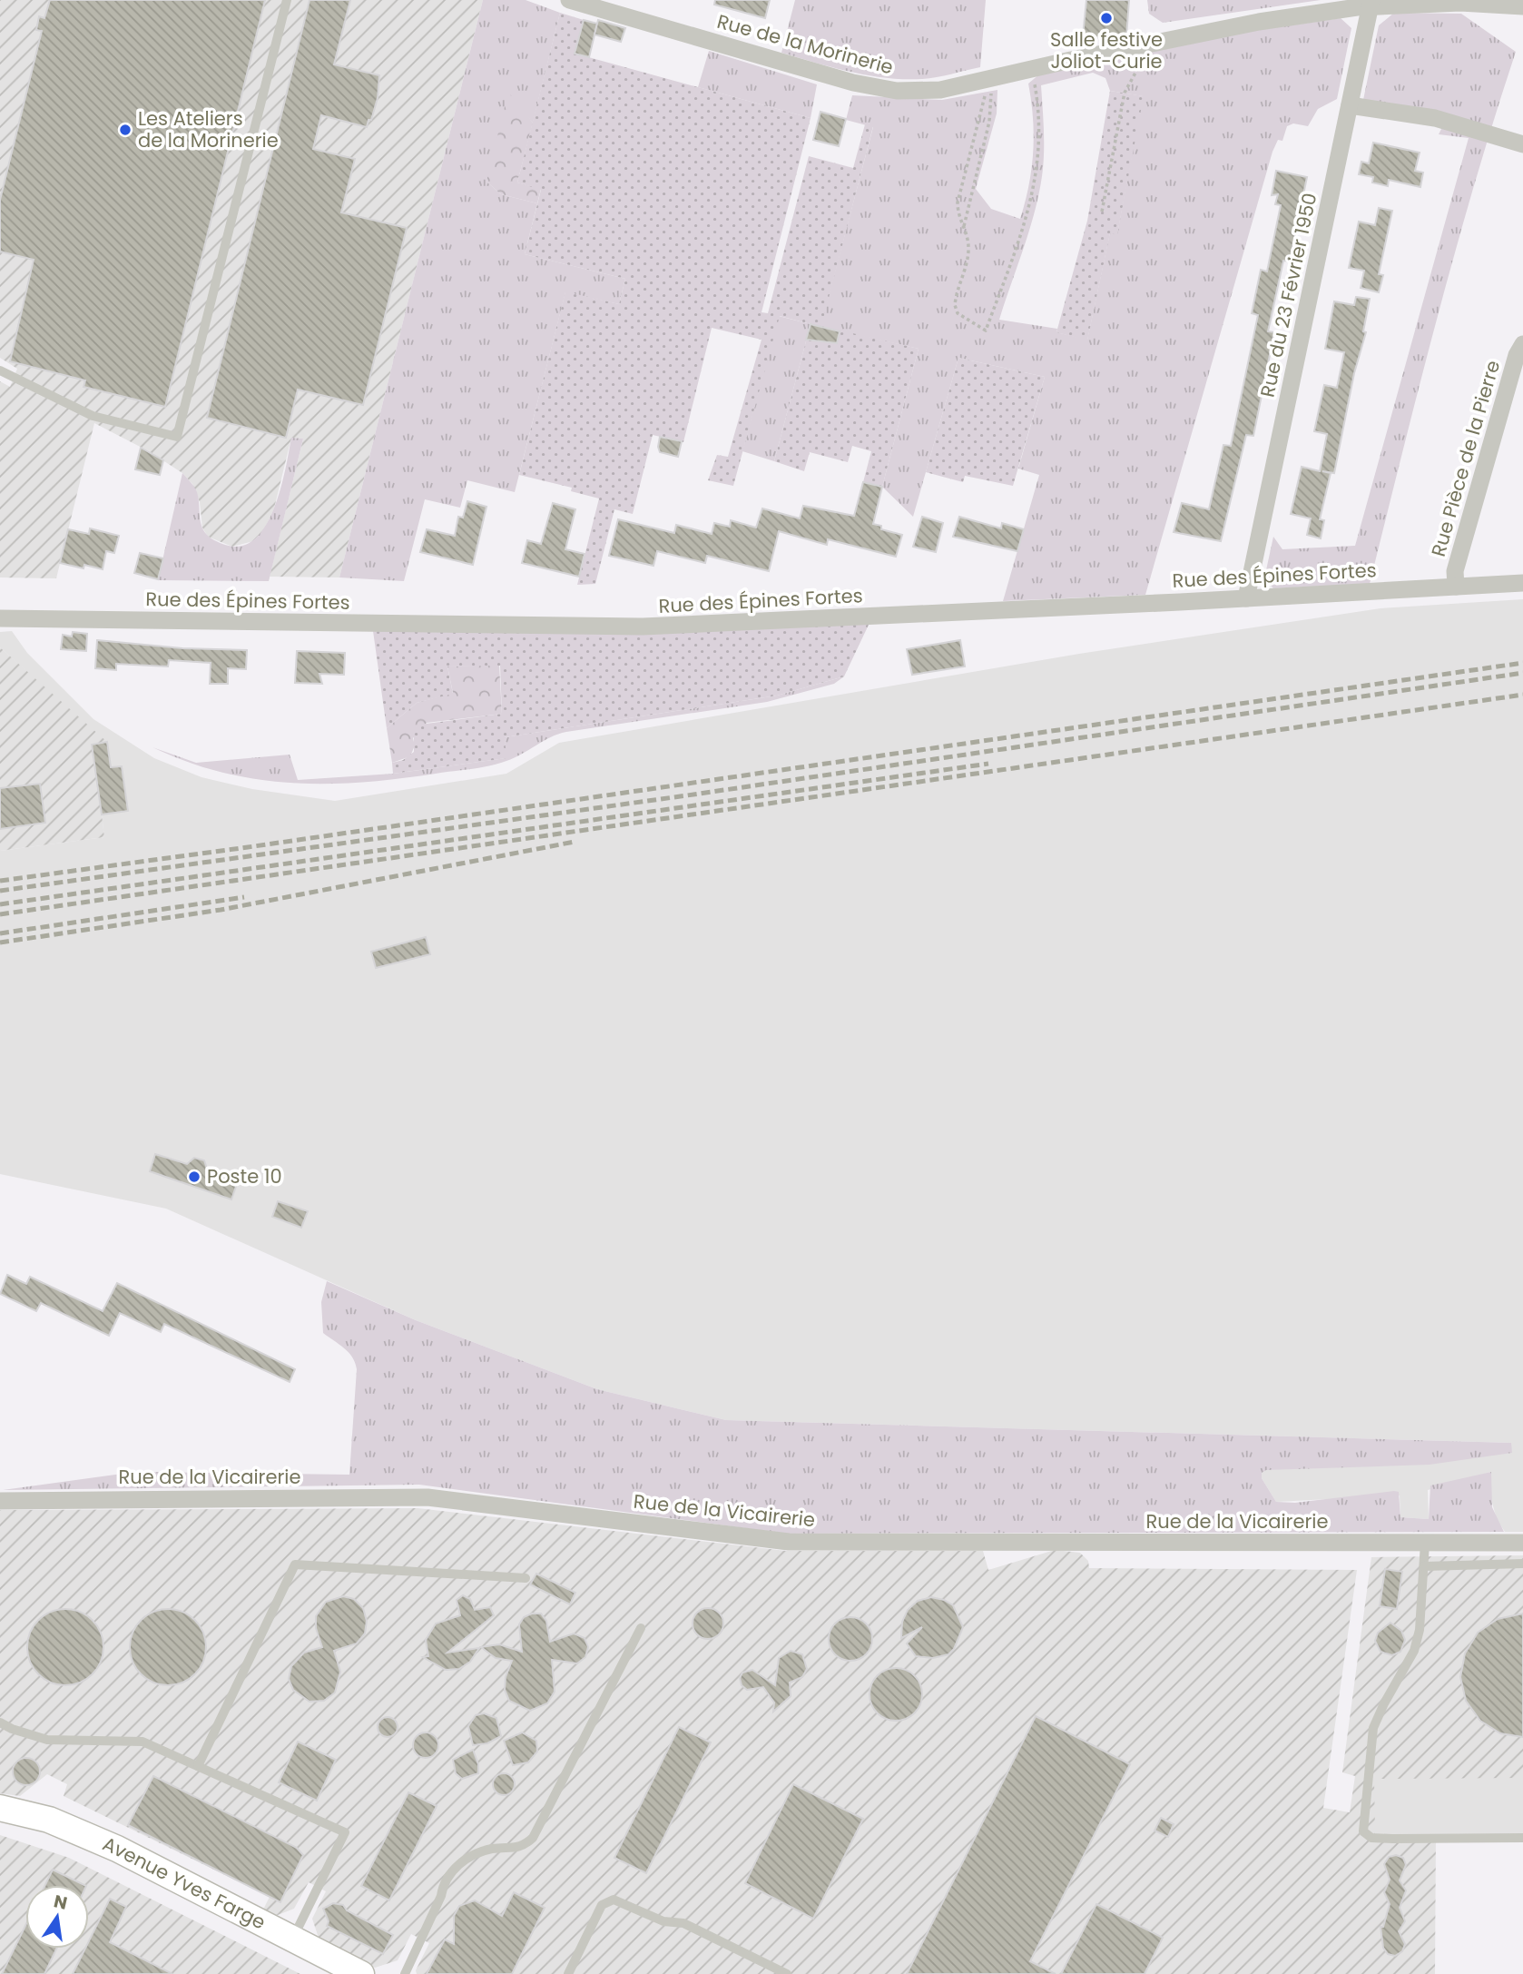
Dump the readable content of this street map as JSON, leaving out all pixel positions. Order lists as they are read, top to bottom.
{
  "streets": {
    "street": [
      "Rue de la Morinerie",
      "Rue du 23 Février 1950",
      "Rue Pièce de la Pierre",
      "Rue des Épines Fortes",
      "Rue de la Vicairerie",
      "Avenue Yves Farge"
    ]
  },
  "crossings": [
    ["Rue de la Morinerie", "Rue du 23 Février 1950"],
    ["Rue du 23 Février 1950", "Rue des Épines Fortes"],
    ["Rue Pièce de la Pierre", "Rue des Épines Fortes"]
  ],
  "places": ["Salle festive Joliot-Curie", "Les Ateliers de la Morinerie", "Poste 10"],
  "north": "top"
}
